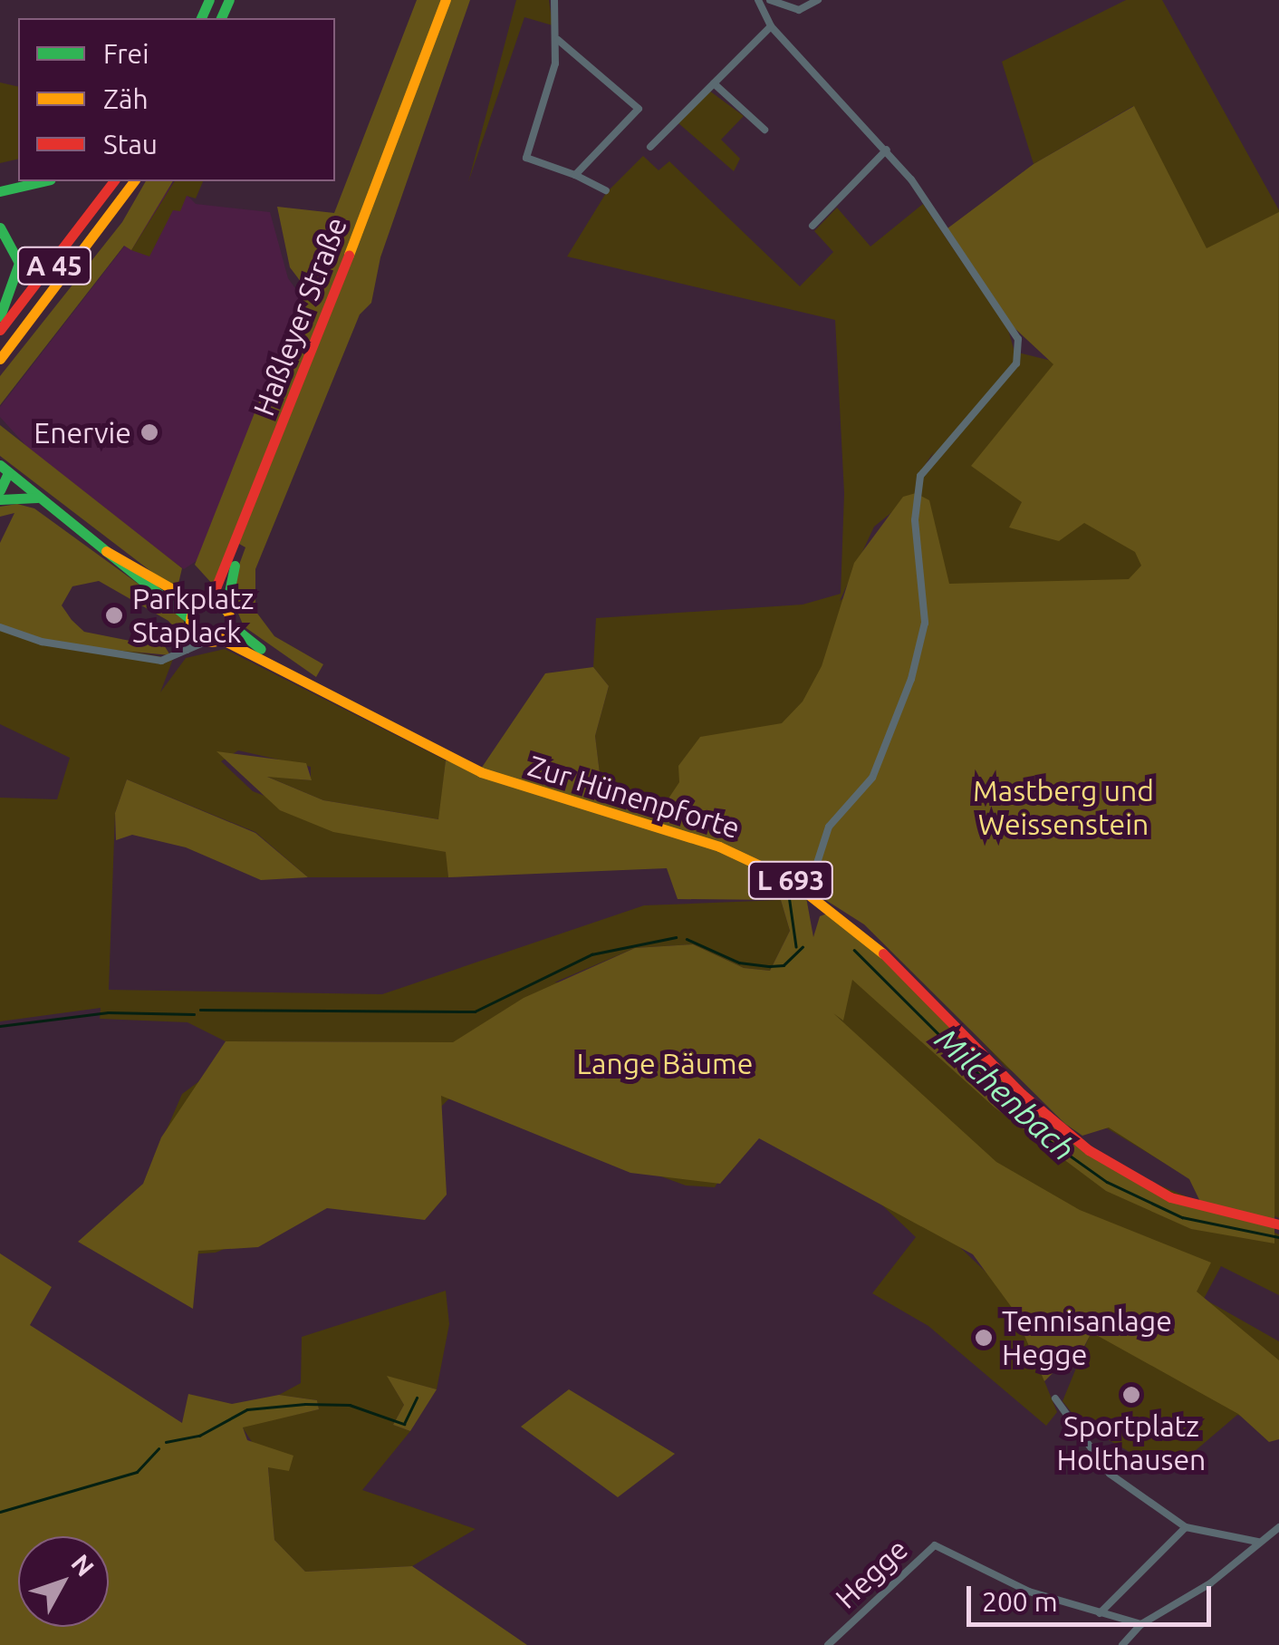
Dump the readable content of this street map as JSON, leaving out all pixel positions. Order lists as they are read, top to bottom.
{
  "streets": {
    "main road": [
      "A 45",
      "Haßleyer Straße",
      "Zur Hünenpforte",
      "L 693"
    ],
    "street": ["Hegge"]
  },
  "crossings": [
    ["Haßleyer Straße", "Zur Hünenpforte"]
  ],
  "water": ["Milchenbach"],
  "parks": ["Mastberg und Weissenstein", "Lange Bäume"],
  "places": [
    "Enervie",
    "Parkplatz Staplack",
    "Tennisanlage Hegge",
    "Sportplatz Holthausen"
  ],
  "legend": ["Frei", "Zäh", "Stau"],
  "scale_bar": "200 m",
  "north": "top right"
}
